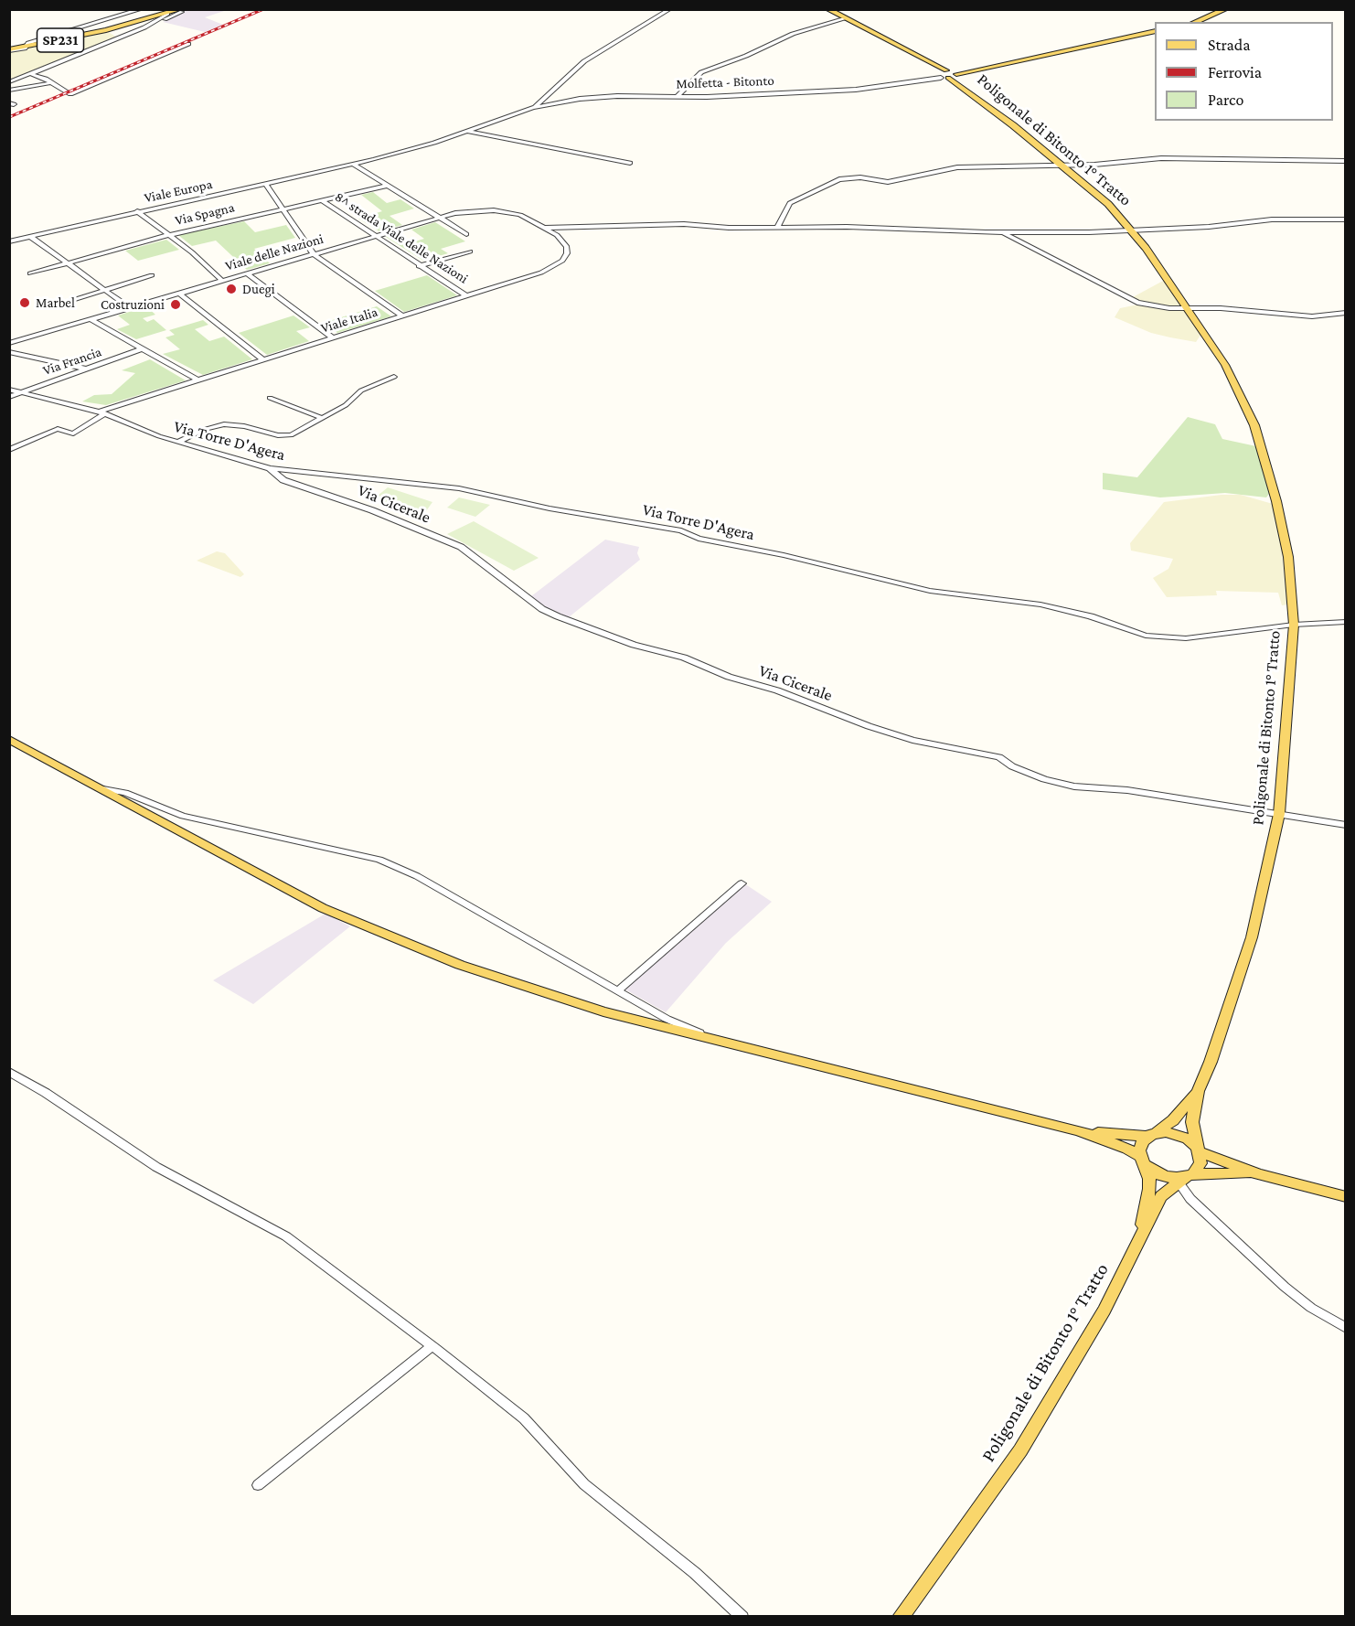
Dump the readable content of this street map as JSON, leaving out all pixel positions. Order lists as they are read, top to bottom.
{
  "streets": {
    "main road": ["SP231", "Molfetta - Bitonto", "Poligonale di Bitonto 1° Tratto"],
    "street": [
      "Viale Europa",
      "Via Spagna",
      "8^ strada Viale delle Nazioni",
      "Viale delle Nazioni",
      "Viale Italia",
      "Via Francia",
      "Via Torre D'Agera",
      "Via Cicerale"
    ]
  },
  "crossings": [
    ["Molfetta - Bitonto", "Poligonale di Bitonto 1° Tratto"],
    ["Molfetta - Bitonto", "Viale Europa"],
    ["Poligonale di Bitonto 1° Tratto", "Via Torre D'Agera"],
    ["Poligonale di Bitonto 1° Tratto", "Via Cicerale"],
    ["Via Spagna", "8^ strada Viale delle Nazioni"],
    ["8^ strada Viale delle Nazioni", "Viale delle Nazioni"],
    ["8^ strada Viale delle Nazioni", "Viale Italia"],
    ["Viale delle Nazioni", "Viale Italia"],
    ["Viale Italia", "Via Torre D'Agera"],
    ["Via Francia", "Via Torre D'Agera"],
    ["Via Torre D'Agera", "Via Cicerale"]
  ],
  "places": ["Duegi", "Marbel", "Costruzioni"],
  "legend": ["Strada", "Ferrovia", "Parco"]
}
